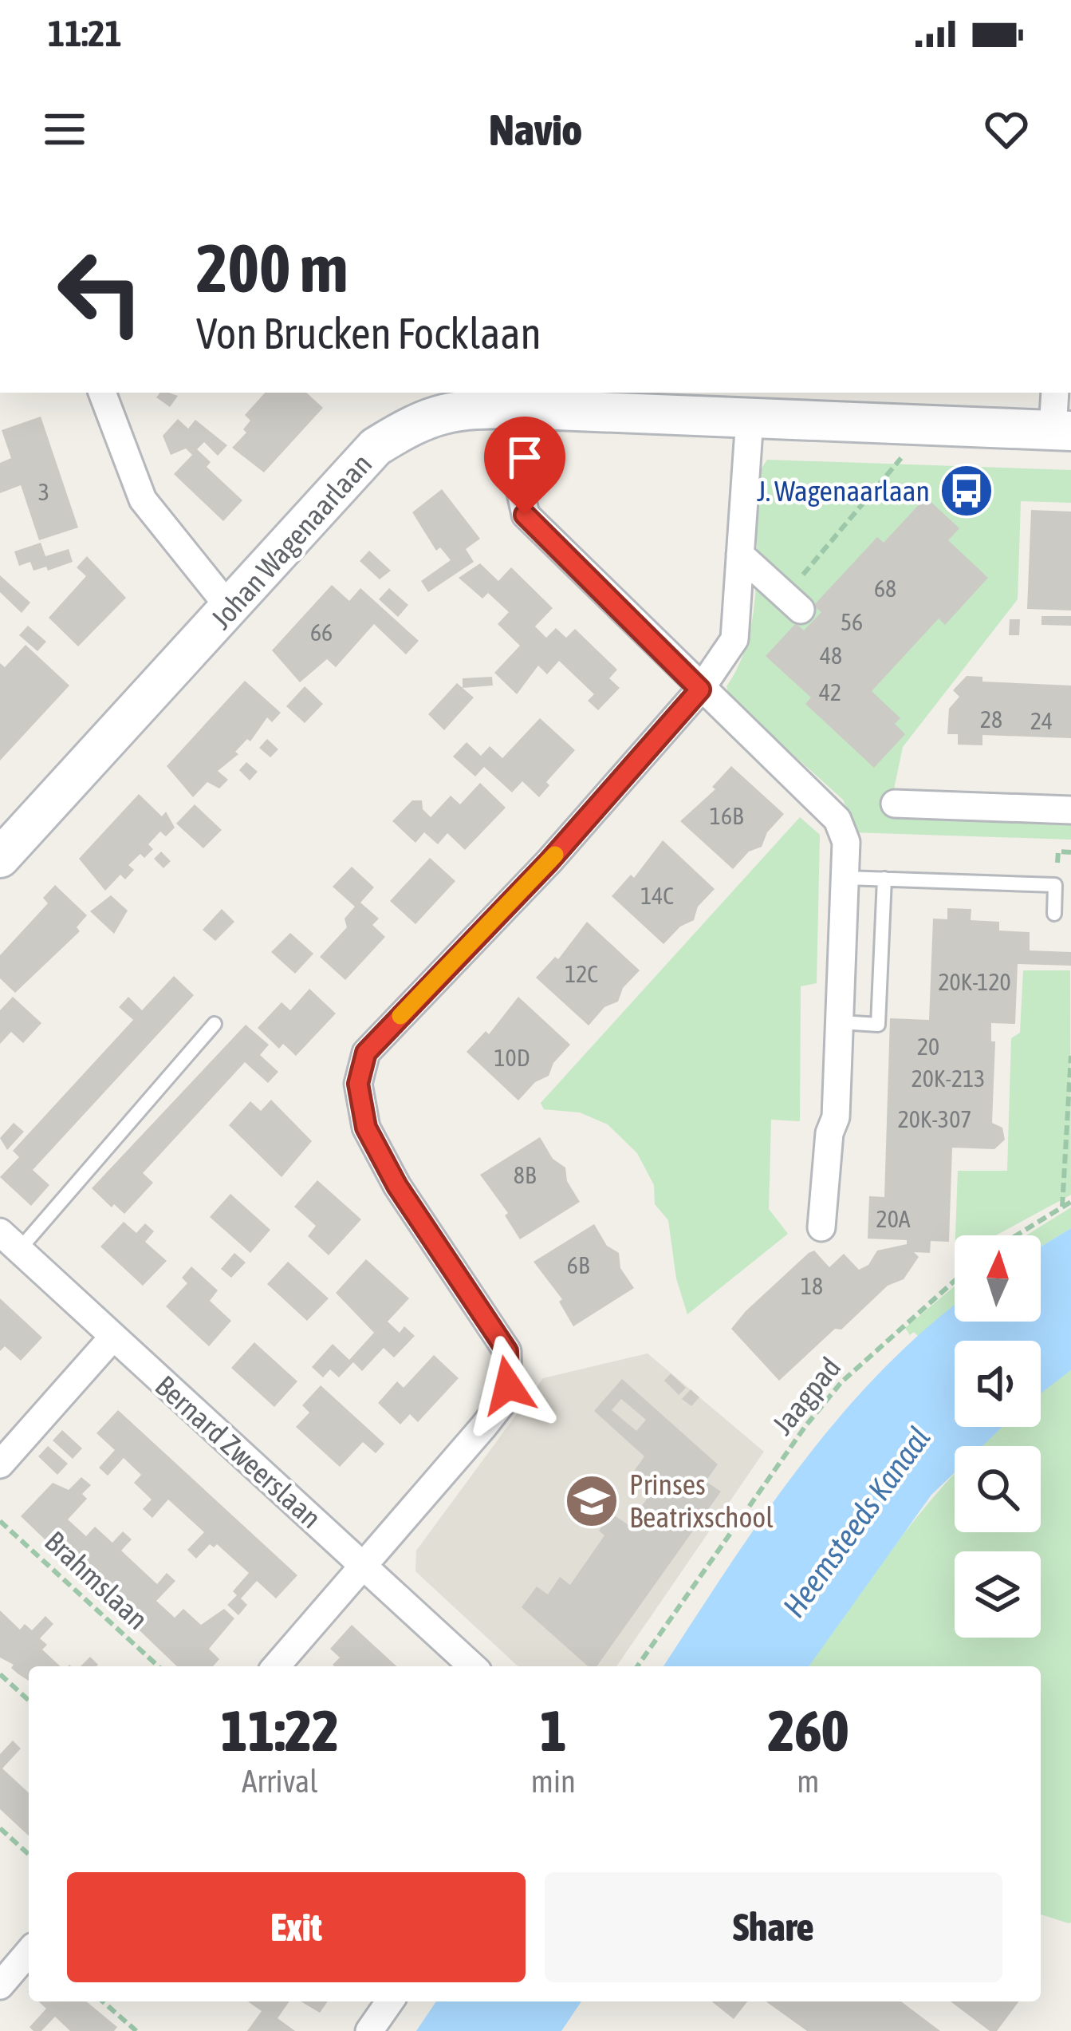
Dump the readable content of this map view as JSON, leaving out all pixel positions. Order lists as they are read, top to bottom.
{
  "streets": {
    "street": ["Johan Wagenaarlaan", "Bernard Zweerslaan"],
    "path": ["Jaagpad", "Brahmslaan"]
  },
  "water": ["Heemsteeds Kanaal"],
  "places": {
    "bus stop": ["J. Wagenaarlaan"],
    "school or university": ["Prinses Beatrixschool"]
  },
  "house_numbers": [
    "3",
    "68",
    "56",
    "66",
    "48",
    "42",
    "28",
    "24",
    "16B",
    "14C",
    "12C",
    "20K-120",
    "20",
    "10D",
    "20K-213",
    "20K-307",
    "8B",
    "20A",
    "6B",
    "18"
  ],
  "north": "top",
  "page": {
    "status": "11:21",
    "header": "Navio",
    "turn": ["200 m", "Von Brucken Focklaan"],
    "eta": [
      "11:22",
      "Arrival",
      "1",
      "min",
      "260",
      "m"
    ],
    "buttons": ["Exit", "Share"]
  }
}
